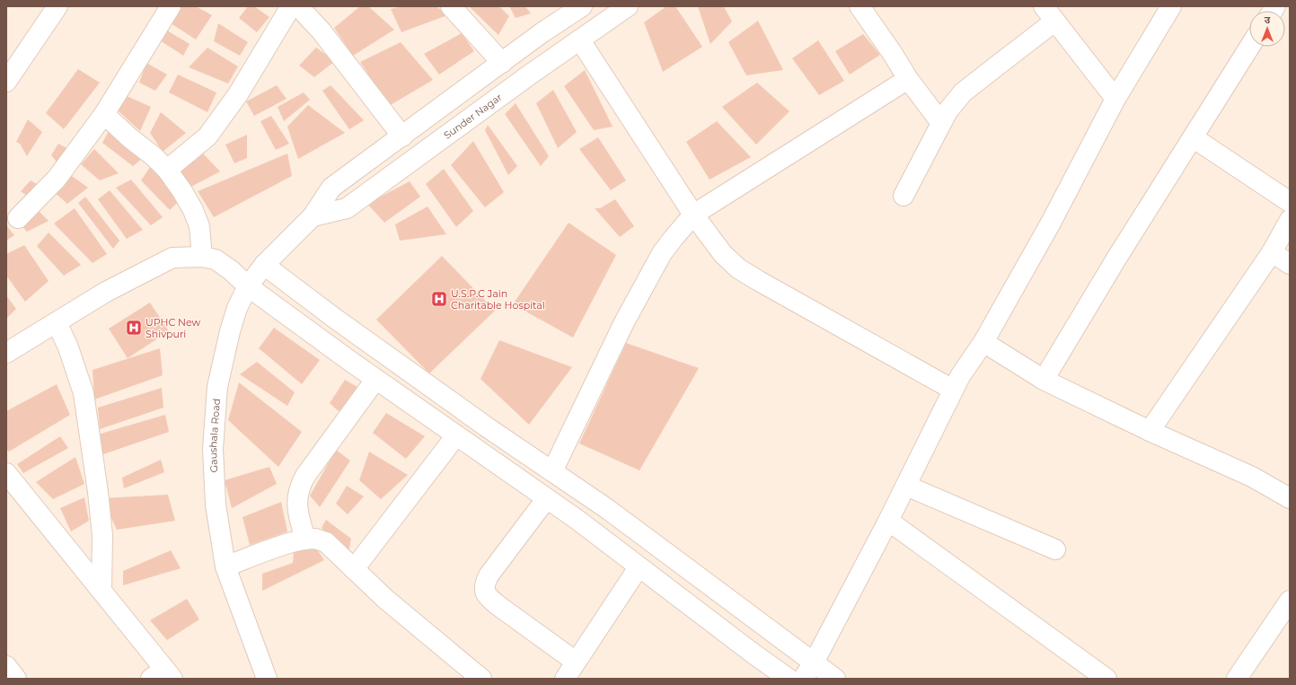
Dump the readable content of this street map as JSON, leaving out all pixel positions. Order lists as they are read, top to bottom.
{
  "streets": {
    "street": ["Sunder Nagar", "Gaushala Road"]
  },
  "crossings": [
    ["Sunder Nagar", "Gaushala Road"]
  ],
  "places": {
    "hospital": ["U.S.P.C Jain Charitable Hospital", "UPHC New Shivpuri"]
  },
  "north": "top"
}
